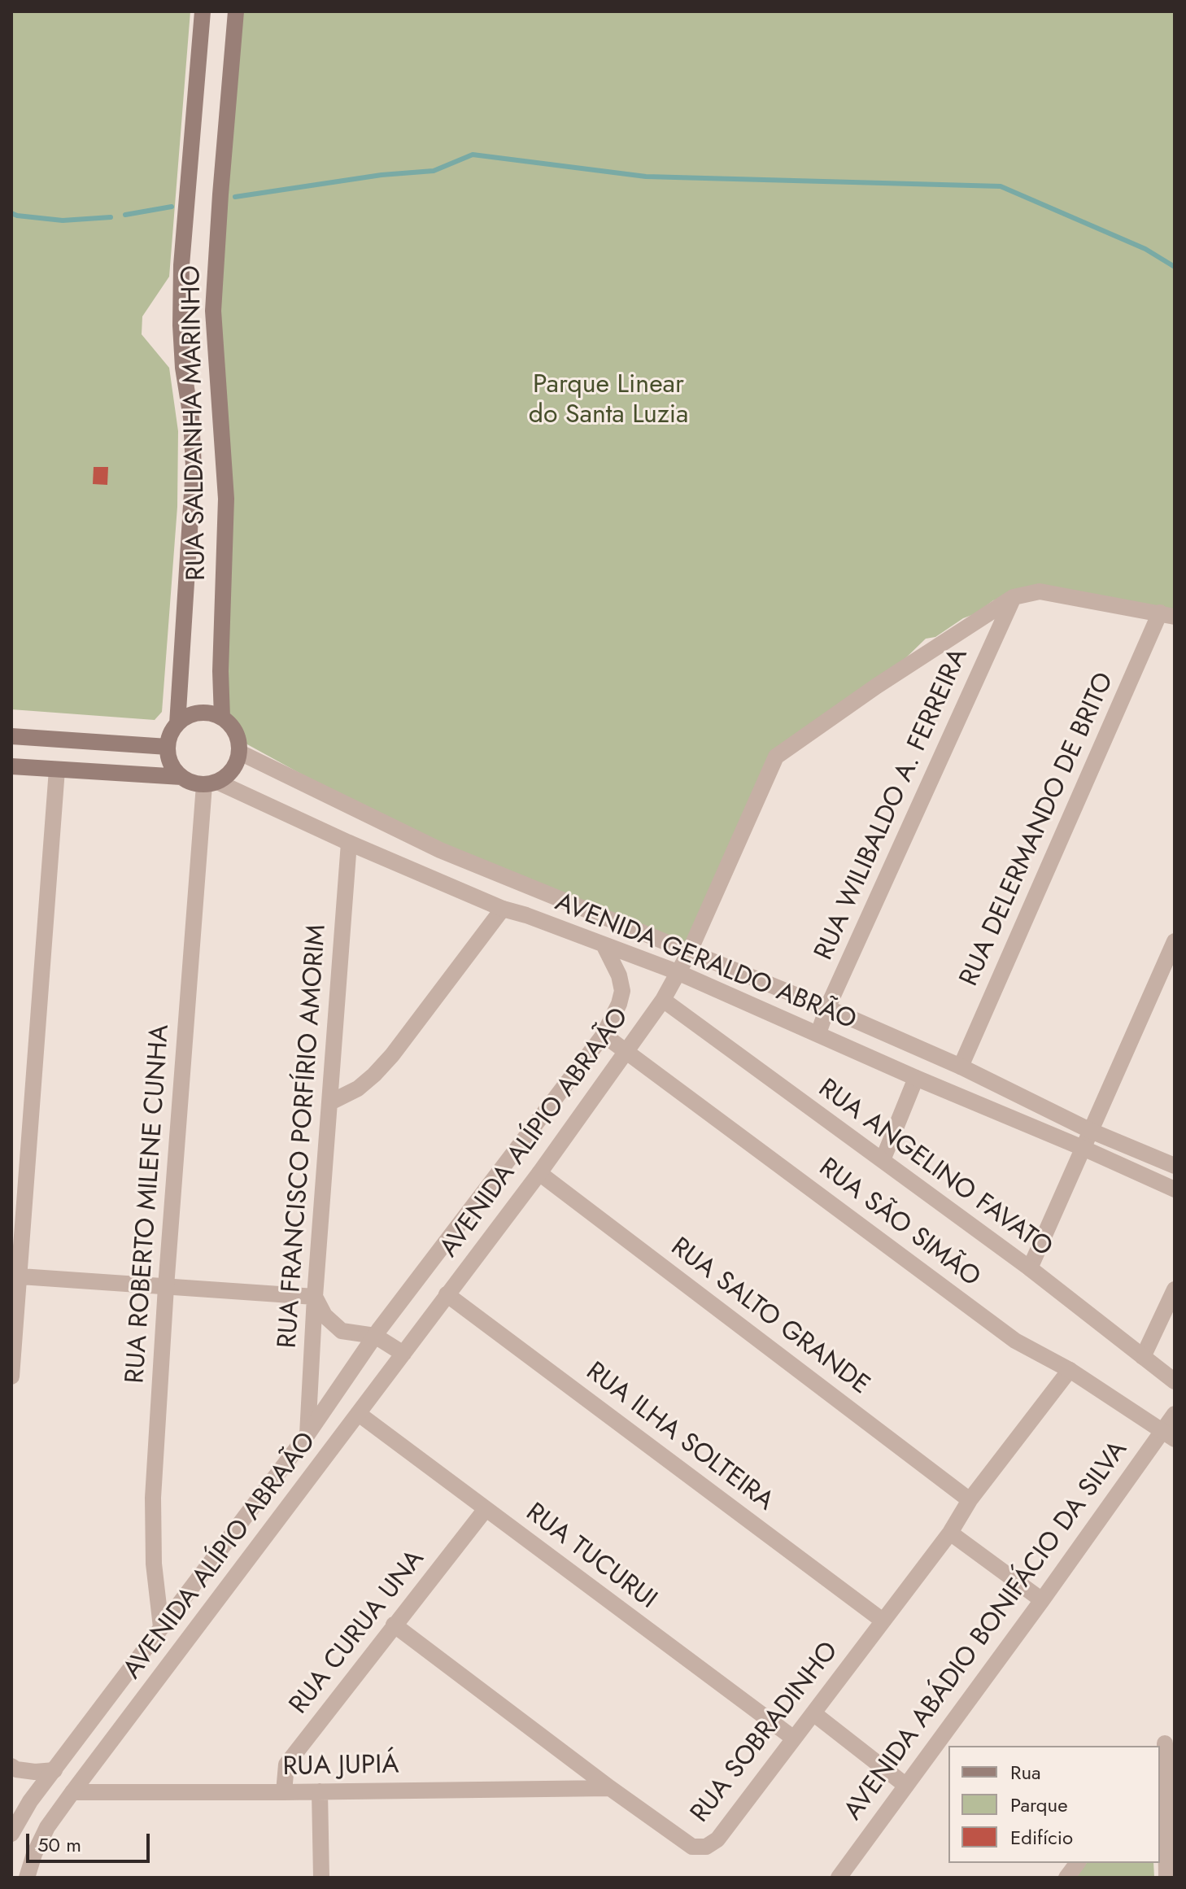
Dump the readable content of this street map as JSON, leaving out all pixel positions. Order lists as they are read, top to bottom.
{
  "streets": {
    "main road": ["RUA SALDANHA MARINHO", "AVENIDA GERALDO ABRÃO"],
    "street": [
      "RUA WILIBALDO A. FERREIRA",
      "RUA DELERMANDO DE BRITO",
      "AVENIDA ALÍPIO ABRAÃO",
      "RUA FRANCISCO PORFÍRIO AMORIM",
      "RUA ANGELINO FAVATO",
      "RUA ROBERTO MILENE CUNHA",
      "RUA SÃO SIMÃO",
      "RUA SALTO GRANDE",
      "RUA ILHA SOLTEIRA",
      "RUA TUCURUI",
      "AVENIDA ABÁDIO BONIFÁCIO DA SILVA",
      "RUA CURUA UNA",
      "RUA SOBRADINHO",
      "RUA JUPIÁ"
    ]
  },
  "crossings": [
    ["RUA SALDANHA MARINHO", "AVENIDA GERALDO ABRÃO"],
    ["RUA SALDANHA MARINHO", "RUA ROBERTO MILENE CUNHA"],
    ["RUA WILIBALDO A. FERREIRA", "AVENIDA GERALDO ABRÃO"],
    ["RUA WILIBALDO A. FERREIRA", "AVENIDA ALÍPIO ABRAÃO"],
    ["RUA DELERMANDO DE BRITO", "AVENIDA GERALDO ABRÃO"],
    ["RUA DELERMANDO DE BRITO", "AVENIDA ALÍPIO ABRAÃO"],
    ["AVENIDA GERALDO ABRÃO", "AVENIDA ALÍPIO ABRAÃO"],
    ["AVENIDA GERALDO ABRÃO", "RUA FRANCISCO PORFÍRIO AMORIM"],
    ["AVENIDA GERALDO ABRÃO", "RUA ROBERTO MILENE CUNHA"],
    ["AVENIDA ALÍPIO ABRAÃO", "RUA FRANCISCO PORFÍRIO AMORIM"],
    ["AVENIDA ALÍPIO ABRAÃO", "RUA ANGELINO FAVATO"],
    ["AVENIDA ALÍPIO ABRAÃO", "RUA ROBERTO MILENE CUNHA"],
    ["AVENIDA ALÍPIO ABRAÃO", "RUA SÃO SIMÃO"],
    ["AVENIDA ALÍPIO ABRAÃO", "RUA SALTO GRANDE"],
    ["AVENIDA ALÍPIO ABRAÃO", "RUA ILHA SOLTEIRA"],
    ["AVENIDA ALÍPIO ABRAÃO", "RUA TUCURUI"],
    ["AVENIDA ALÍPIO ABRAÃO", "RUA JUPIÁ"],
    ["RUA SÃO SIMÃO", "AVENIDA ABÁDIO BONIFÁCIO DA SILVA"],
    ["RUA SÃO SIMÃO", "RUA SOBRADINHO"],
    ["RUA SALTO GRANDE", "RUA SOBRADINHO"],
    ["RUA ILHA SOLTEIRA", "RUA SOBRADINHO"],
    ["RUA TUCURUI", "RUA CURUA UNA"],
    ["RUA TUCURUI", "RUA SOBRADINHO"],
    ["RUA CURUA UNA", "RUA SOBRADINHO"],
    ["RUA CURUA UNA", "RUA JUPIÁ"],
    ["RUA SOBRADINHO", "RUA JUPIÁ"]
  ],
  "parks": ["Parque Linear do Santa Luzia"],
  "legend": ["Rua", "Parque", "Edifício"],
  "scale_bar": "50 m"
}
